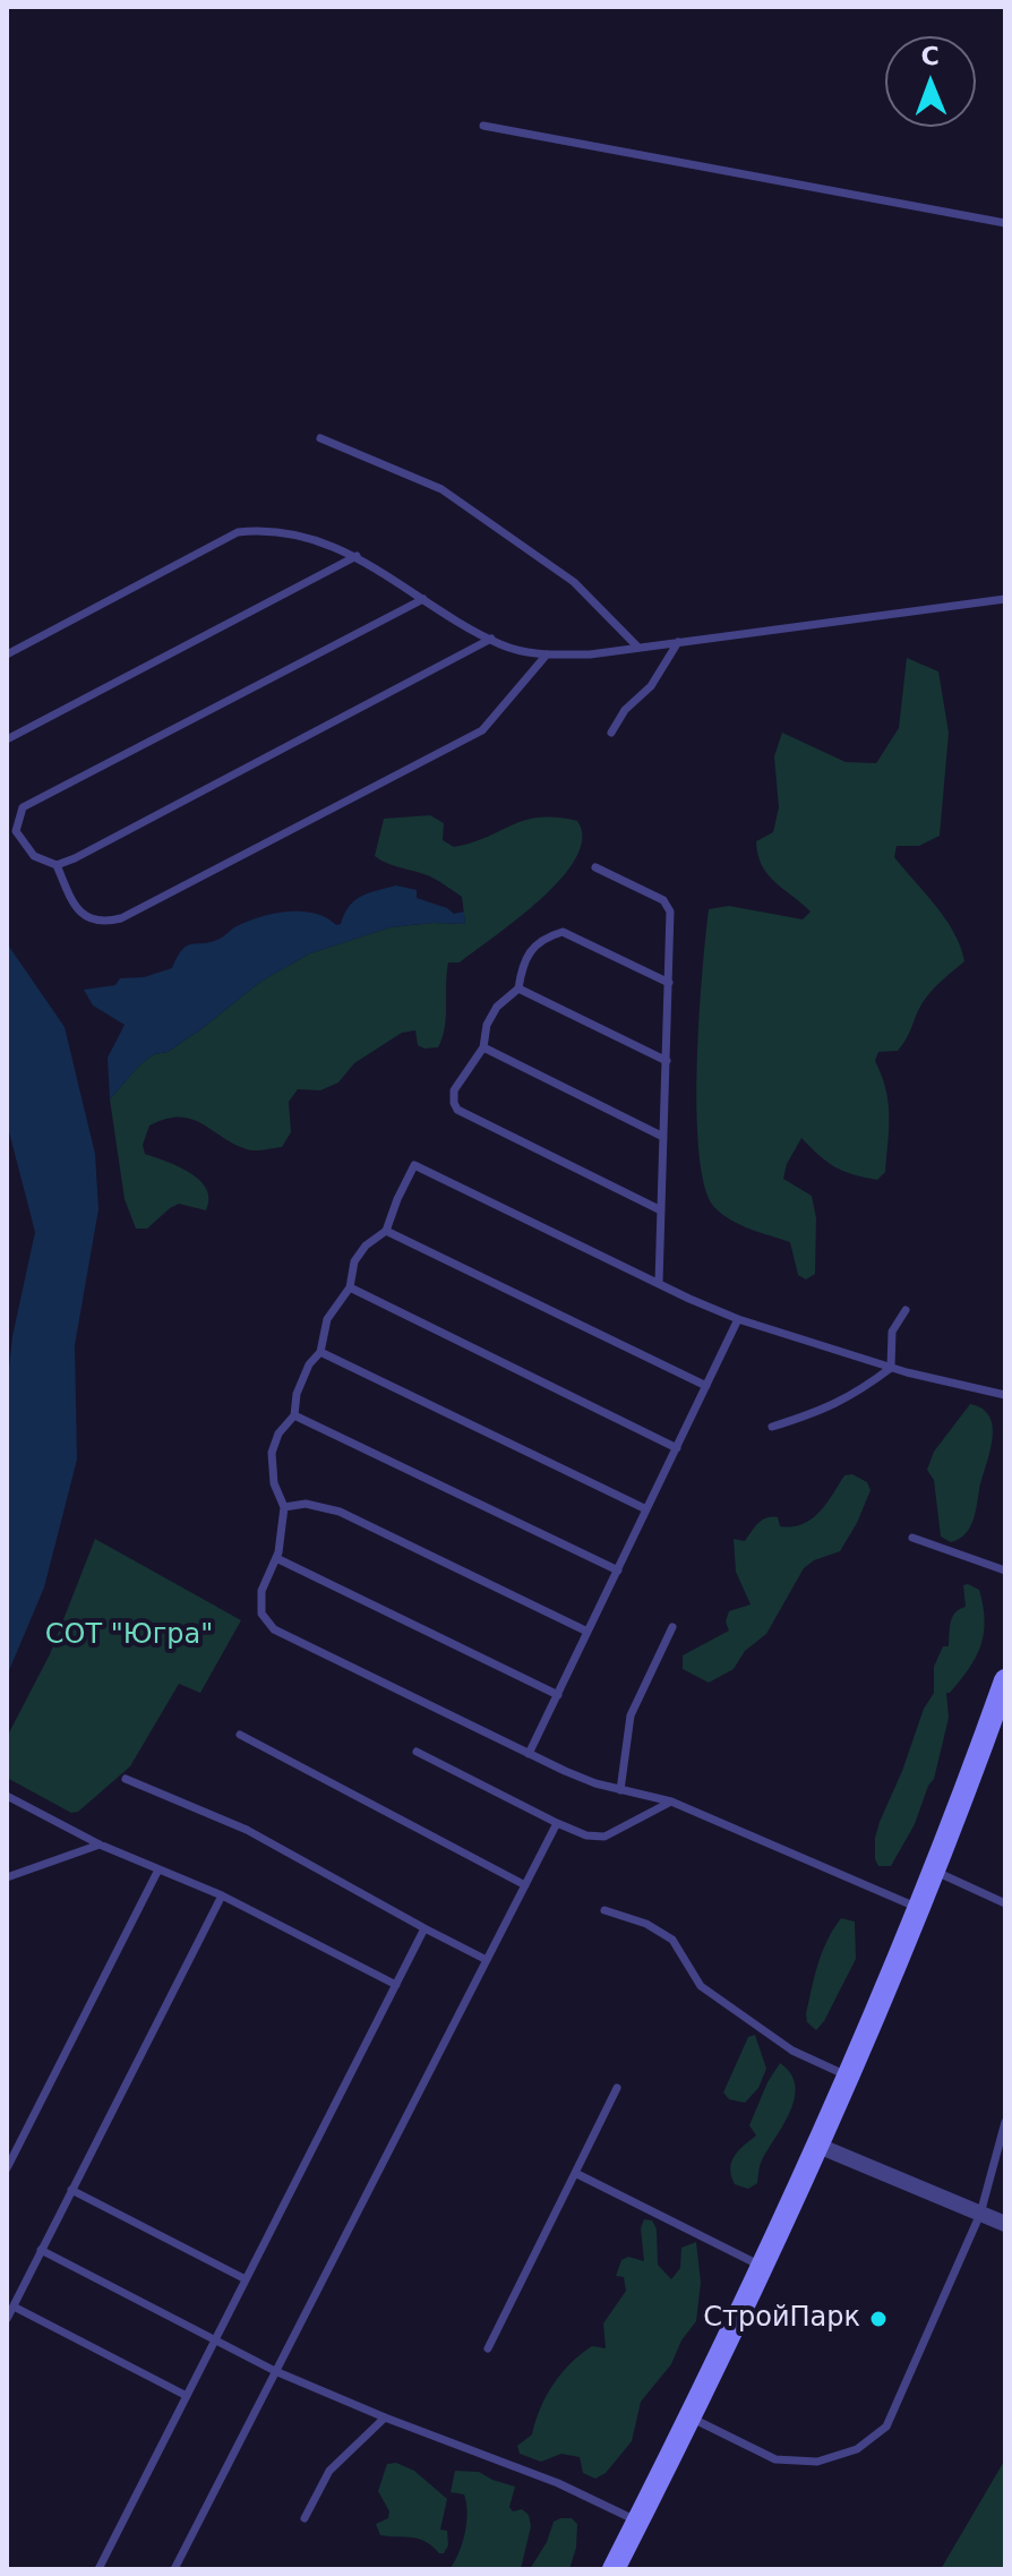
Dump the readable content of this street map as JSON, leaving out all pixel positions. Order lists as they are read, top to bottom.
{
  "parks": ["СОТ \"Югра\""],
  "places": ["СтройПарк"],
  "north": "top"
}
